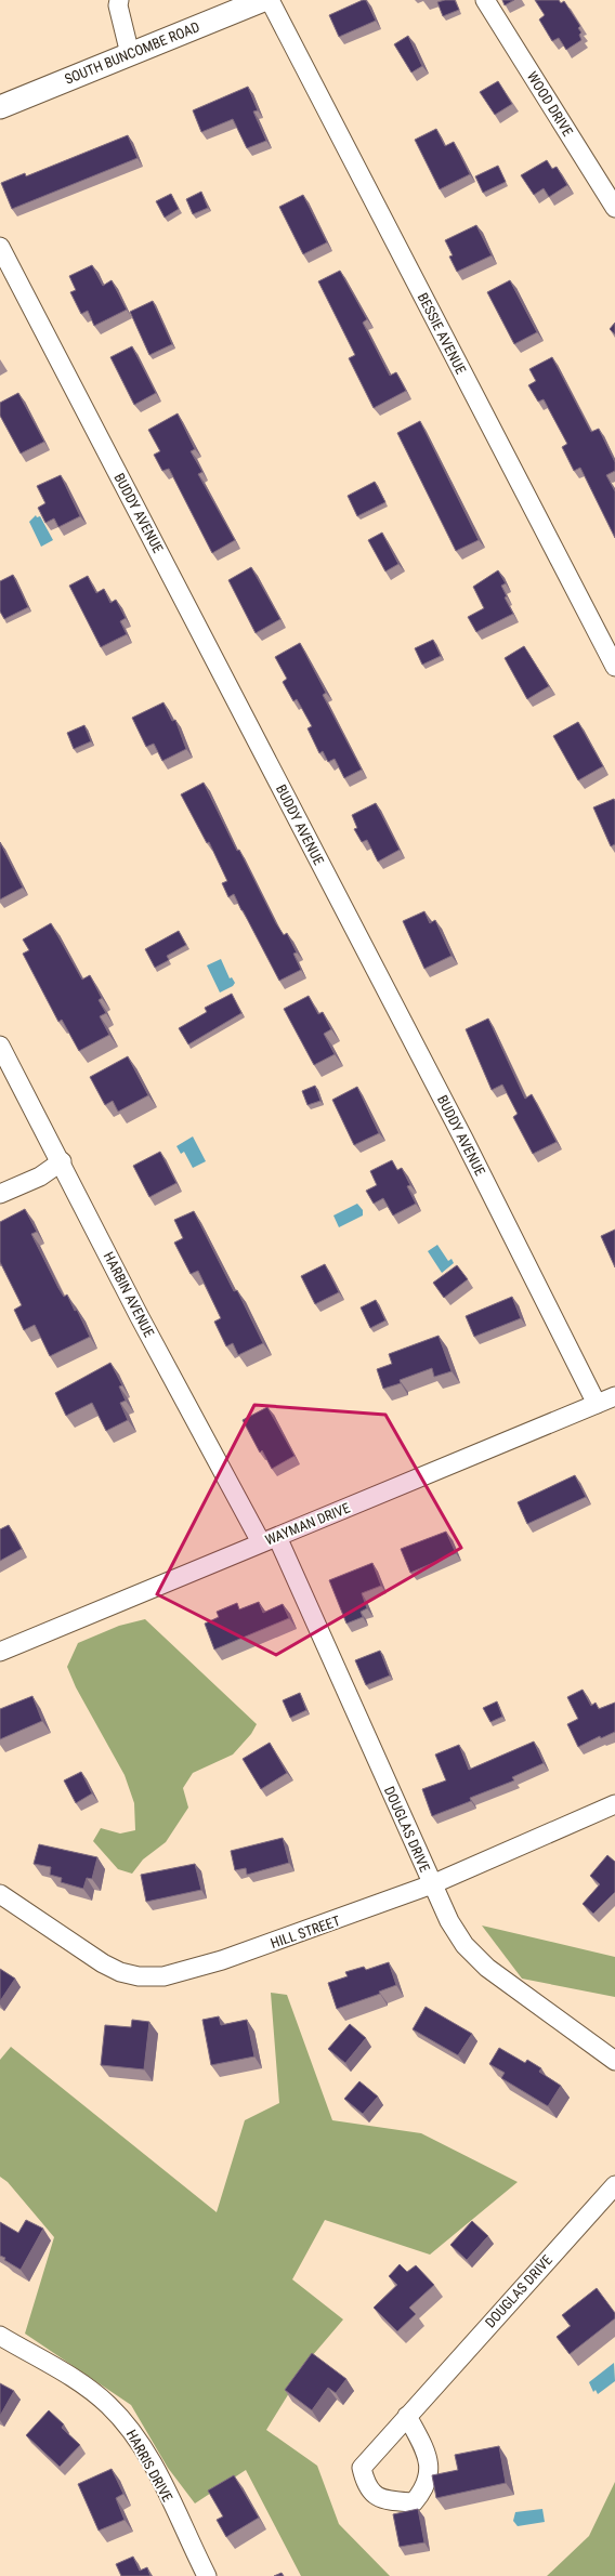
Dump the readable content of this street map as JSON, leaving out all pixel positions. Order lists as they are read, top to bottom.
{
  "streets": {
    "main road": ["SOUTH BUNCOMBE ROAD"],
    "street": [
      "WOOD DRIVE",
      "BESSIE AVENUE",
      "BUDDY AVENUE",
      "HARBIN AVENUE",
      "WAYMAN DRIVE",
      "DOUGLAS DRIVE",
      "HILL STREET",
      "HARRIS DRIVE"
    ]
  },
  "crossings": [
    ["BUDDY AVENUE", "WAYMAN DRIVE"],
    ["HARBIN AVENUE", "WAYMAN DRIVE"],
    ["HARBIN AVENUE", "DOUGLAS DRIVE"],
    ["WAYMAN DRIVE", "DOUGLAS DRIVE"],
    ["DOUGLAS DRIVE", "HILL STREET"]
  ]
}
